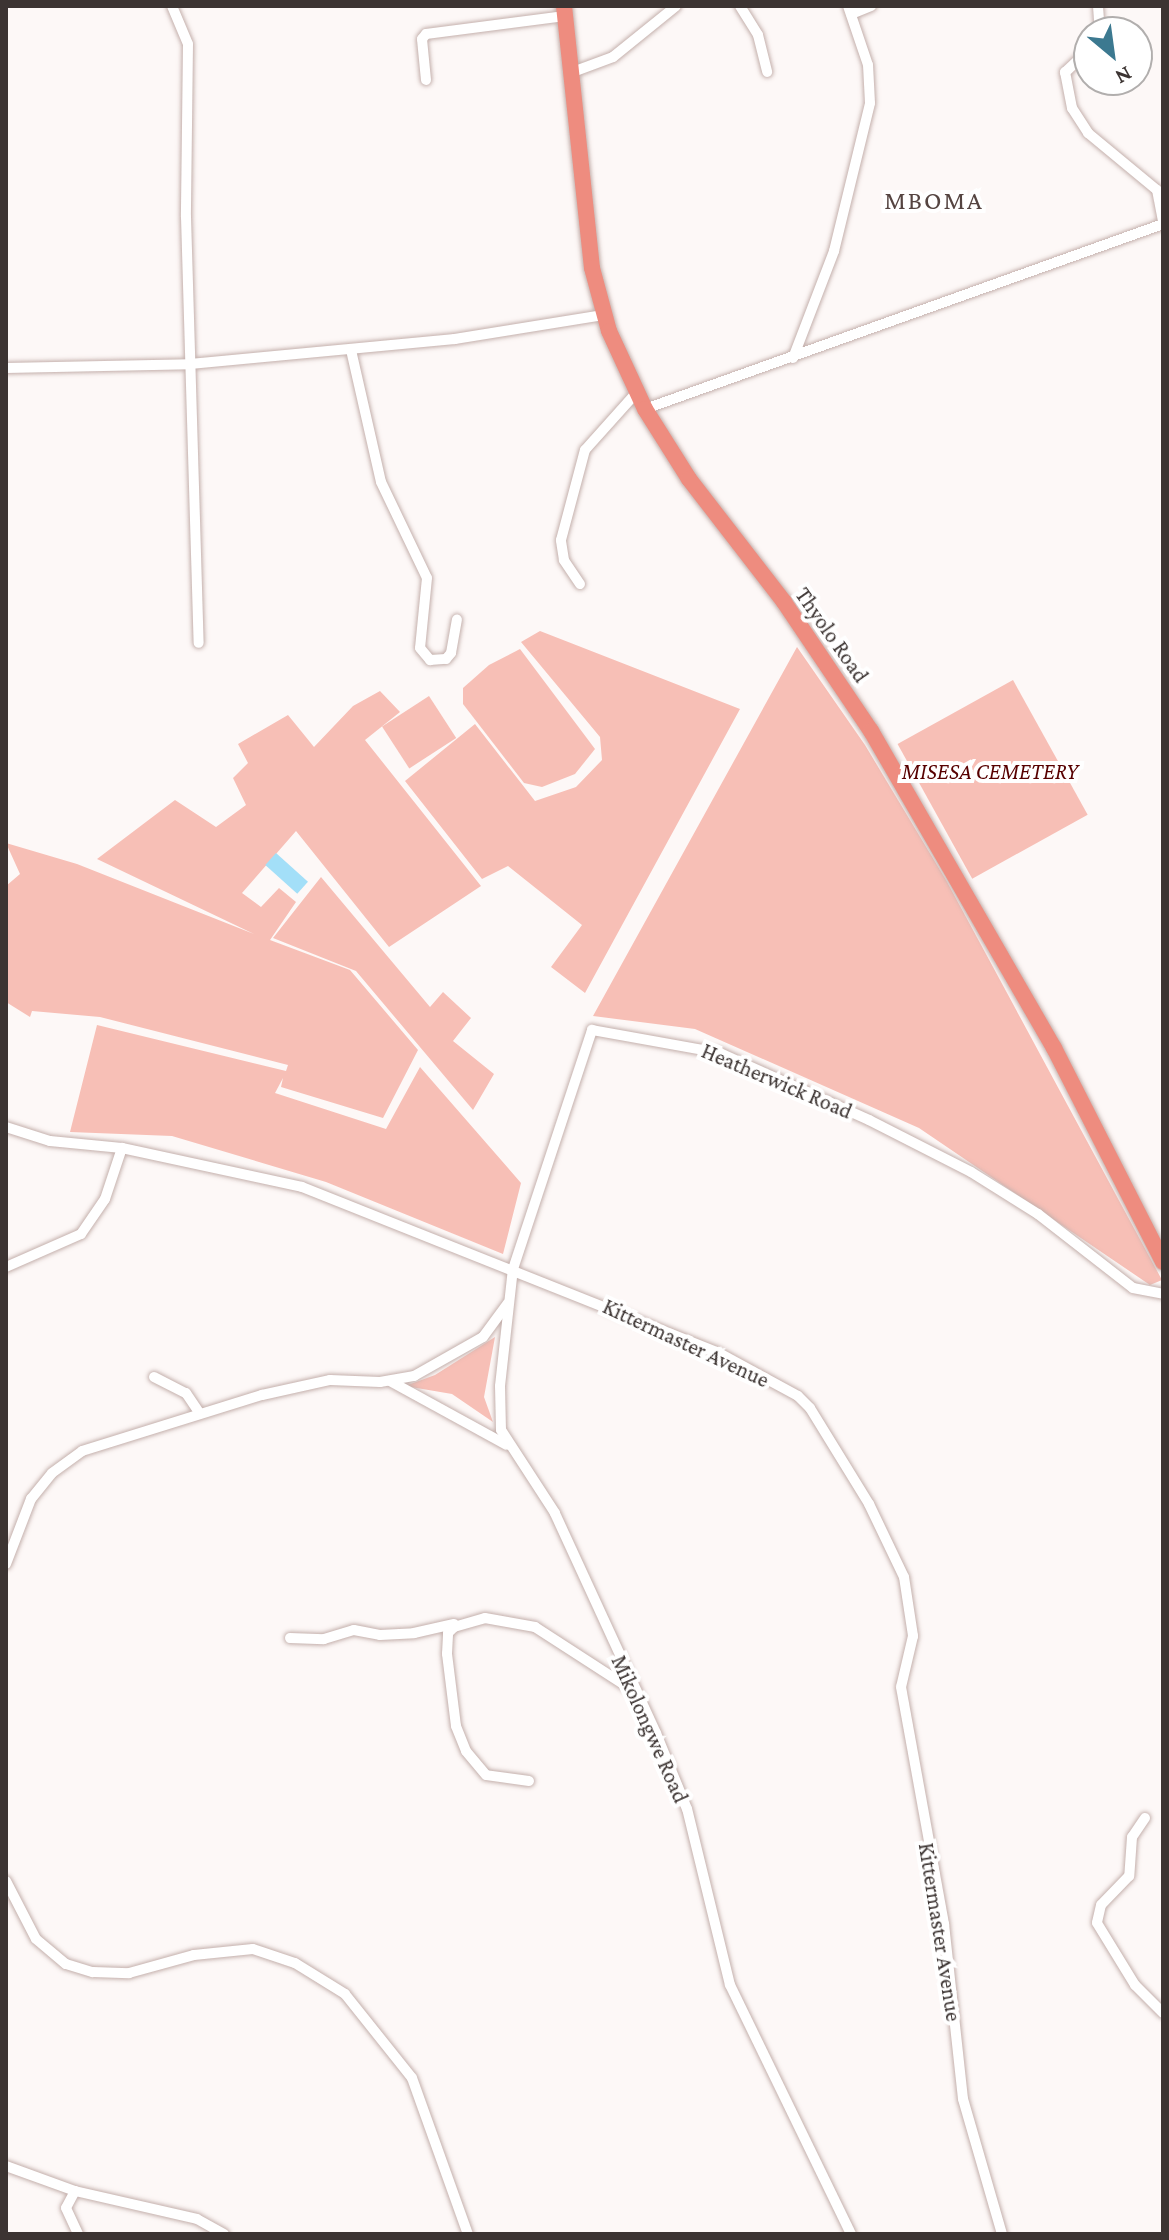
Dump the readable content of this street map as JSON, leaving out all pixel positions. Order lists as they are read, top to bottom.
{
  "streets": {
    "highway": ["Thyolo Road"],
    "street": ["Heatherwick Road", "Kittermaster Avenue", "Mikolongwe Road"]
  },
  "crossings": [
    ["Heatherwick Road", "Kittermaster Avenue"],
    ["Heatherwick Road", "Mikolongwe Road"],
    ["Kittermaster Avenue", "Mikolongwe Road"]
  ],
  "districts": ["MBOMA"],
  "parks": ["MISESA CEMETERY"],
  "north": "bottom right"
}
